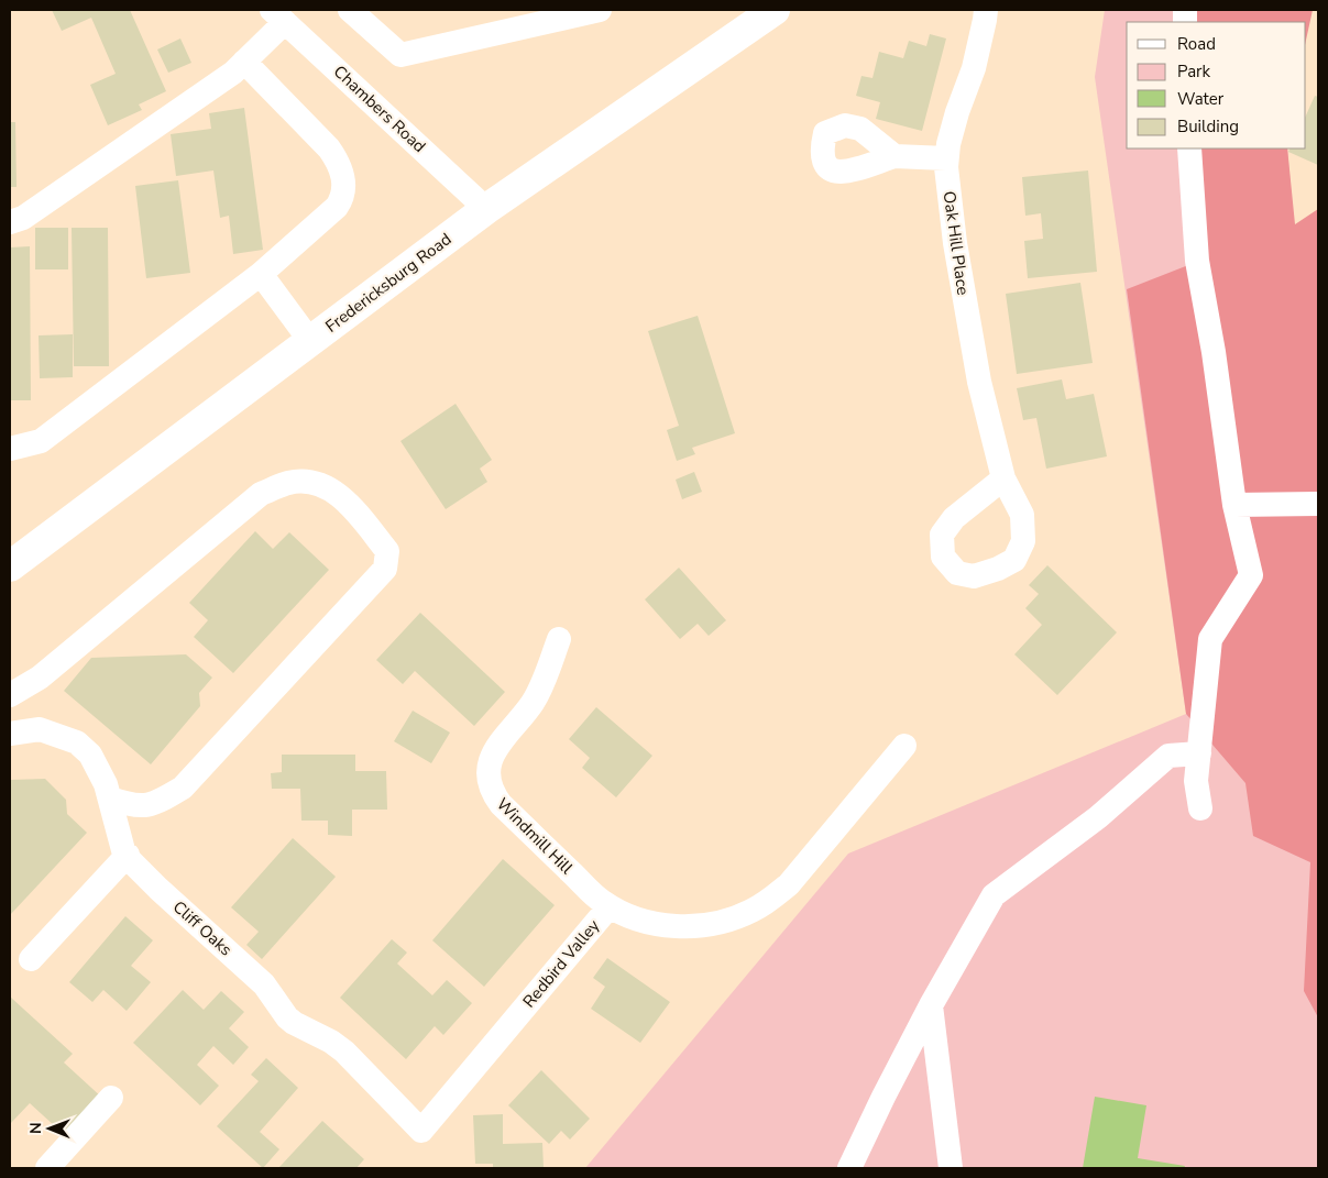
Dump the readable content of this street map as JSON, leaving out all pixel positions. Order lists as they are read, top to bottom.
{
  "streets": {
    "main road": ["Fredericksburg Road"],
    "street": [
      "Chambers Road",
      "Oak Hill Place",
      "Windmill Hill",
      "Cliff Oaks",
      "Redbird Valley"
    ]
  },
  "crossings": [
    ["Chambers Road", "Fredericksburg Road"],
    ["Windmill Hill", "Redbird Valley"],
    ["Cliff Oaks", "Redbird Valley"]
  ],
  "legend": [
    "Road",
    "Park",
    "Water",
    "Building"
  ],
  "north": "left"
}
